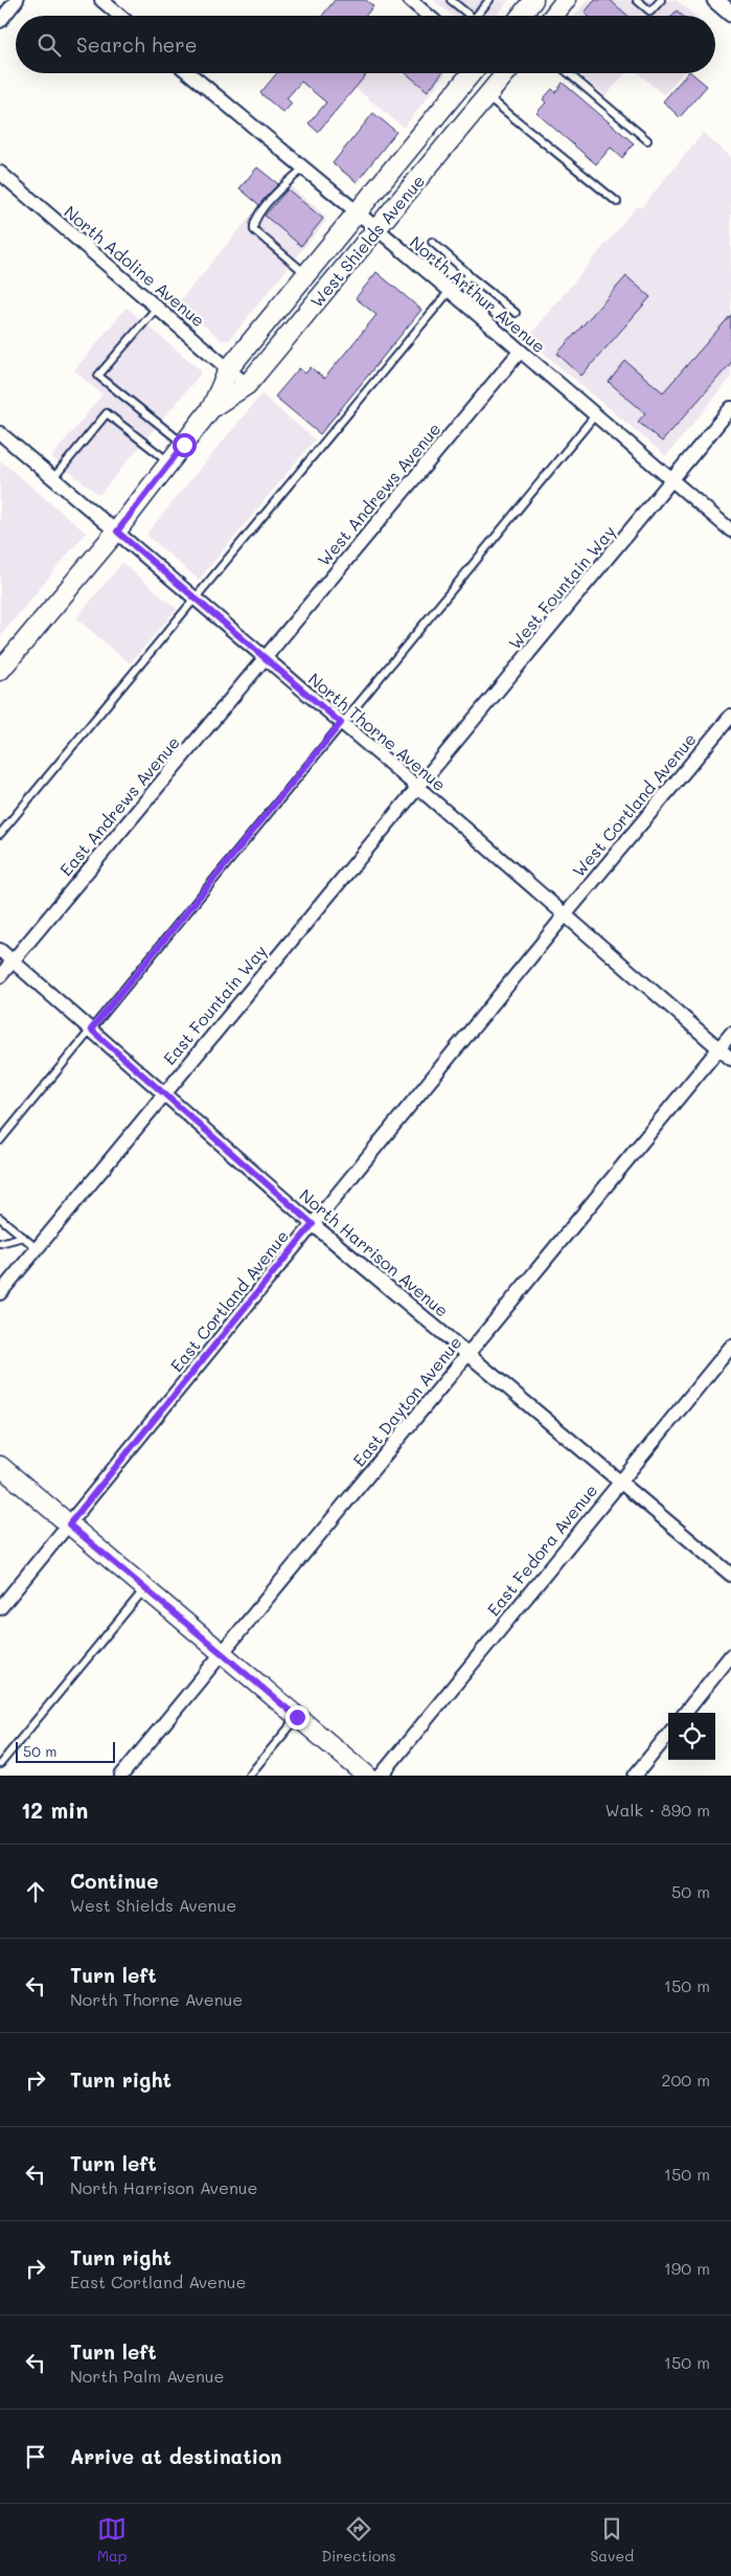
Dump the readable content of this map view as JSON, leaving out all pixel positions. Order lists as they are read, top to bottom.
{
  "streets": {
    "main road": ["West Shields Avenue"],
    "street": [
      "North Adoline Avenue",
      "North Arthur Avenue",
      "West Andrews Avenue",
      "West Fountain Way",
      "North Thorne Avenue",
      "West Cortland Avenue",
      "East Andrews Avenue",
      "East Fountain Way",
      "North Harrison Avenue",
      "East Cortland Avenue",
      "East Dayton Avenue",
      "East Fedora Avenue"
    ]
  },
  "crossings": [
    ["West Shields Avenue", "North Adoline Avenue"],
    ["West Shields Avenue", "North Arthur Avenue"],
    ["West Shields Avenue", "North Thorne Avenue"],
    ["North Arthur Avenue", "West Andrews Avenue"],
    ["North Arthur Avenue", "West Fountain Way"],
    ["West Andrews Avenue", "North Thorne Avenue"],
    ["West Andrews Avenue", "East Andrews Avenue"],
    ["West Fountain Way", "North Thorne Avenue"],
    ["West Fountain Way", "East Fountain Way"],
    ["North Thorne Avenue", "West Cortland Avenue"],
    ["North Thorne Avenue", "East Andrews Avenue"],
    ["North Thorne Avenue", "East Fountain Way"],
    ["North Thorne Avenue", "East Cortland Avenue"],
    ["North Thorne Avenue", "East Dayton Avenue"],
    ["West Cortland Avenue", "East Cortland Avenue"],
    ["East Andrews Avenue", "North Harrison Avenue"],
    ["East Fountain Way", "North Harrison Avenue"],
    ["North Harrison Avenue", "East Cortland Avenue"],
    ["North Harrison Avenue", "East Dayton Avenue"],
    ["North Harrison Avenue", "East Fedora Avenue"]
  ],
  "scale_bar": "50 m",
  "page": {
    "search": "Search here",
    "scale": "50 m",
    "heading": ["12 min", "Walk · 890 m"],
    "list": [
      ["Continue", "West Shields Avenue", "50 m"],
      ["Turn left", "North Thorne Avenue", "150 m"],
      ["Turn right", "200 m"],
      ["Turn left", "North Harrison Avenue", "150 m"],
      ["Turn right", "East Cortland Avenue", "190 m"],
      ["Turn left", "North Palm Avenue", "150 m"],
      "Arrive at destination"
    ],
    "nav": ["Map", "Directions", "Saved"]
  }
}
